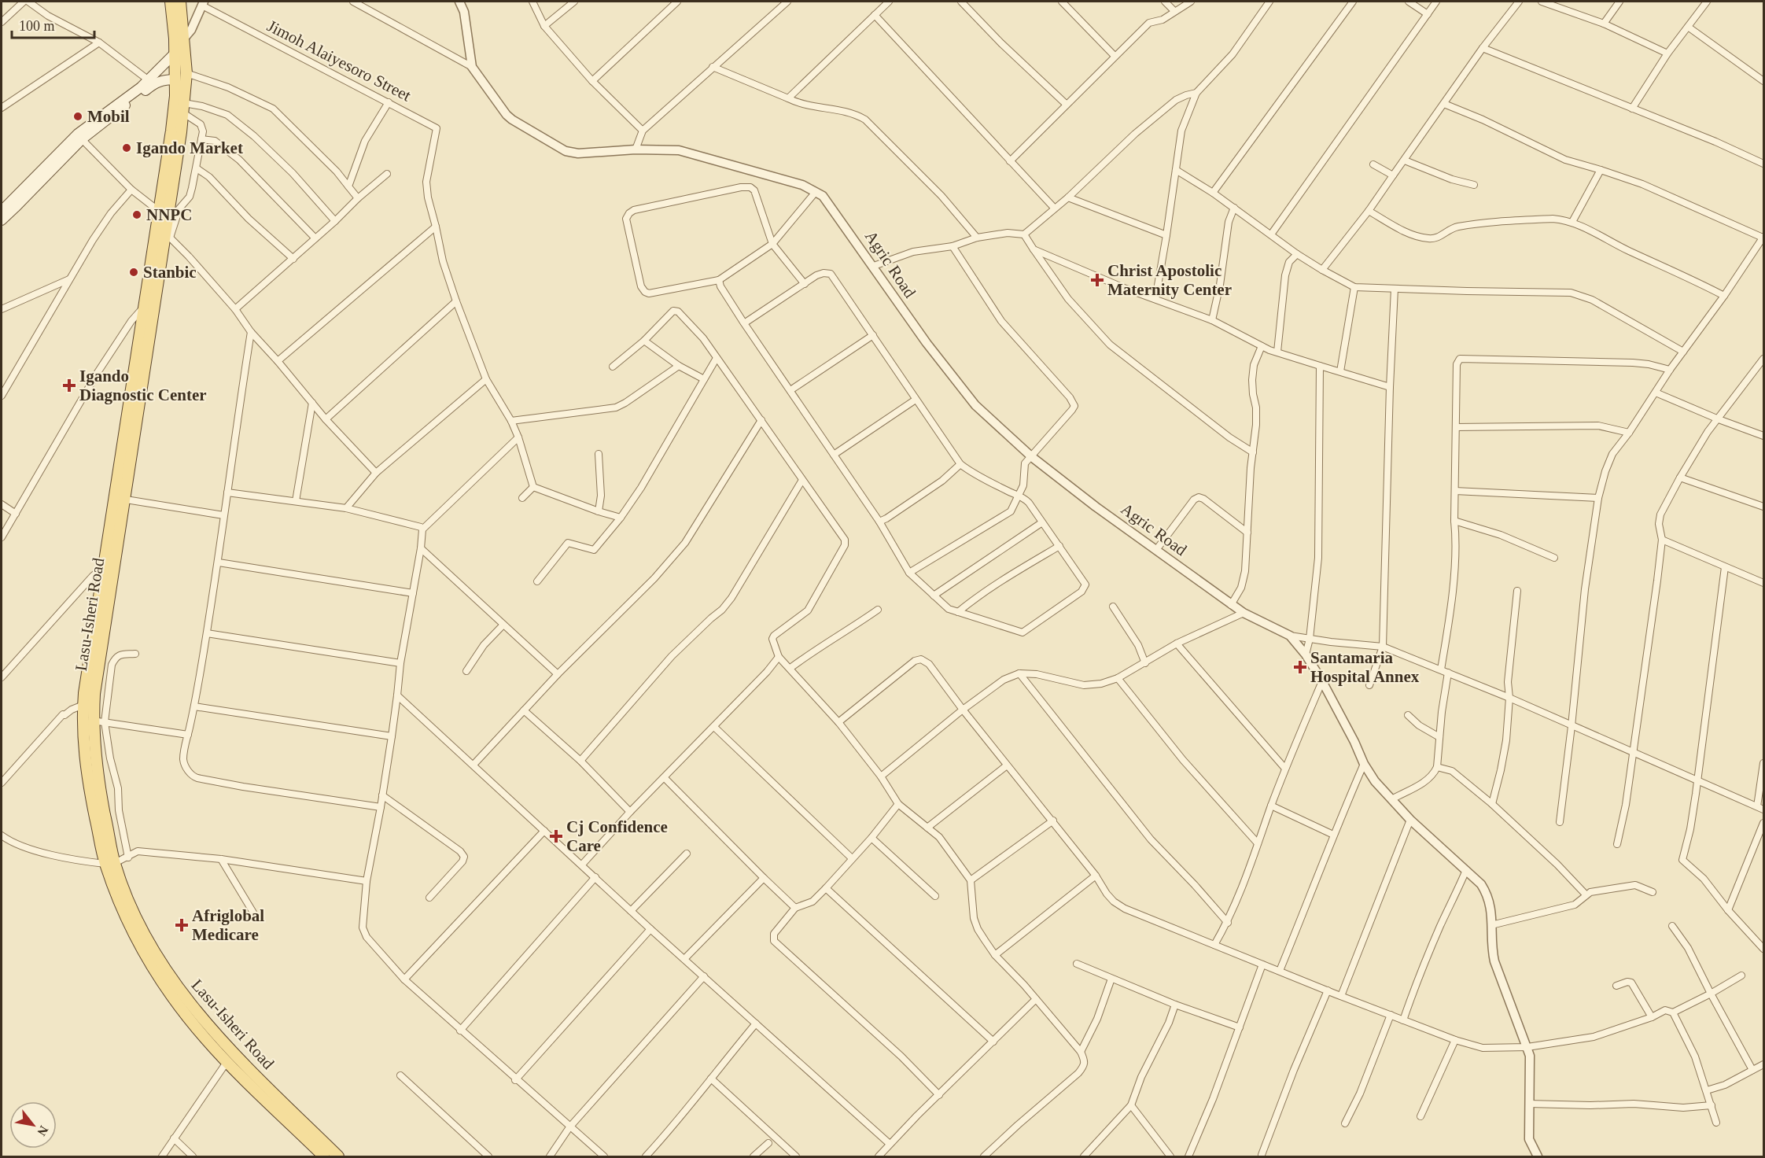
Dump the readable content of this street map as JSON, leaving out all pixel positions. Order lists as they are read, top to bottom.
{
  "streets": {
    "main road": ["Lasu-Isheri Road"],
    "street": ["Jimoh Alaiyesoro Street", "Agric Road"]
  },
  "places": {
    "other": [
      "Mobil",
      "Igando Market",
      "NNPC",
      "Stanbic"
    ],
    "health": [
      "Christ Apostolic Maternity Center",
      "Igando Diagnostic Center",
      "Santamaria Hospital Annex",
      "Cj Confidence Care",
      "Afriglobal Medicare"
    ]
  },
  "scale_bar": "100 m",
  "north": "bottom right"
}
